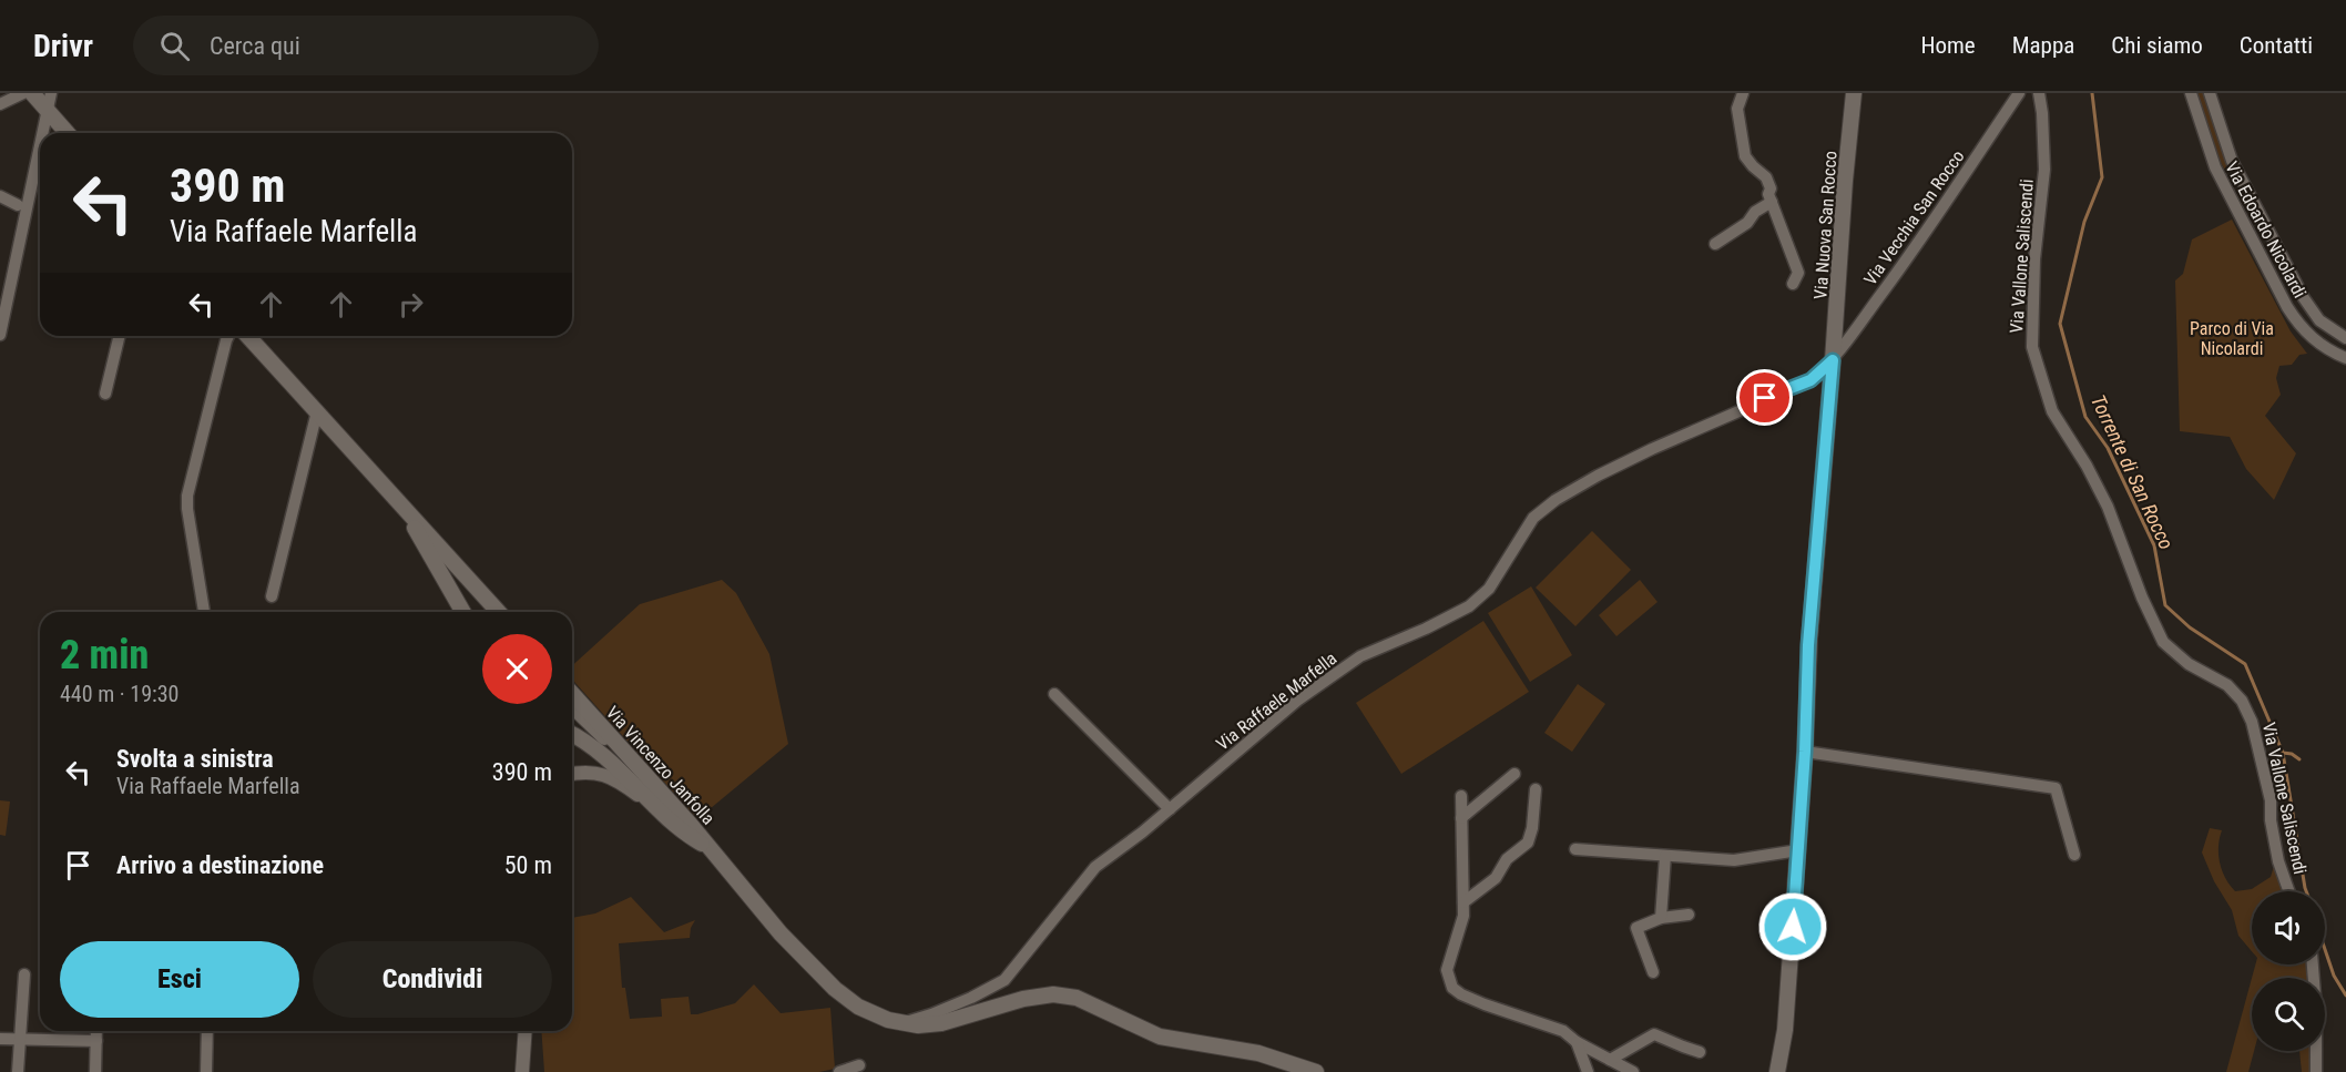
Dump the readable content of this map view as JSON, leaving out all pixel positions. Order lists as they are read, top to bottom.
{
  "streets": {
    "main road": ["Via Nuova San Rocco", "Via Vincenzo Janfolla"],
    "street": [
      "Via Vecchia San Rocco",
      "Via Edoardo Nicolardi",
      "Via Vallone Saliscendi",
      "Via Raffaele Marfella"
    ]
  },
  "crossings": [
    ["Via Vecchia San Rocco", "Via Nuova San Rocco"],
    ["Via Vecchia San Rocco", "Via Raffaele Marfella"],
    ["Via Nuova San Rocco", "Via Raffaele Marfella"]
  ],
  "water": ["Torrente di San Rocco"],
  "parks": ["Parco di Via Nicolardi"],
  "page": {
    "header": "Drivr",
    "search": "Cerca qui",
    "nav": [
      "Home",
      "Mappa",
      "Chi siamo",
      "Contatti"
    ],
    "turn": ["390 m", "Via Raffaele Marfella"],
    "heading": ["2 min", "440 m · 19:30"],
    "list": [
      {
        "name": "Svolta a sinistra",
        "note": "Via Raffaele Marfella",
        "value": "390 m"
      },
      {
        "name": "Arrivo a destinazione",
        "value": "50 m"
      }
    ],
    "buttons": ["Esci", "Condividi"]
  }
}
